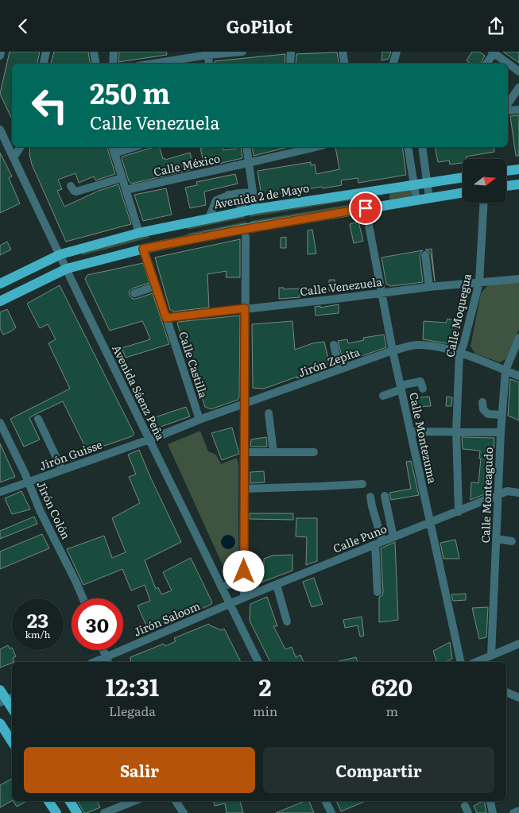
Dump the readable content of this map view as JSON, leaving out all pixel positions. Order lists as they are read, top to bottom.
{
  "streets": {
    "main road": ["Avenida 2 de Mayo"],
    "street": [
      "Calle México",
      "Calle Venezuela",
      "Calle Moquegua",
      "Jirón Zepita",
      "Calle Castilla",
      "Avenida Sáenz Peña",
      "Calle Montezuma",
      "Jirón Guisse",
      "Calle Monteagudo",
      "Jirón Colón",
      "Calle Puno",
      "Jirón Saloom"
    ]
  },
  "crossings": [
    ["Avenida 2 de Mayo", "Avenida Sáenz Peña"],
    ["Calle Venezuela", "Calle Moquegua"],
    ["Calle Venezuela", "Calle Castilla"],
    ["Calle Venezuela", "Calle Montezuma"],
    ["Calle Moquegua", "Jirón Zepita"],
    ["Calle Moquegua", "Calle Puno"],
    ["Jirón Zepita", "Calle Castilla"],
    ["Jirón Zepita", "Avenida Sáenz Peña"],
    ["Jirón Zepita", "Calle Montezuma"],
    ["Jirón Zepita", "Jirón Guisse"],
    ["Jirón Zepita", "Calle Monteagudo"],
    ["Avenida Sáenz Peña", "Jirón Guisse"],
    ["Avenida Sáenz Peña", "Calle Puno"],
    ["Avenida Sáenz Peña", "Jirón Saloom"],
    ["Calle Montezuma", "Calle Puno"],
    ["Jirón Guisse", "Jirón Colón"],
    ["Calle Monteagudo", "Calle Puno"],
    ["Calle Puno", "Jirón Saloom"]
  ],
  "north": "right",
  "page": {
    "header": "GoPilot",
    "turn": ["250 m", "Calle Venezuela"],
    "speed": "23 km/h",
    "limit": "30",
    "eta": [
      "12:31",
      "Llegada",
      "2",
      "min",
      "620",
      "m"
    ],
    "buttons": ["Salir", "Compartir"]
  }
}
